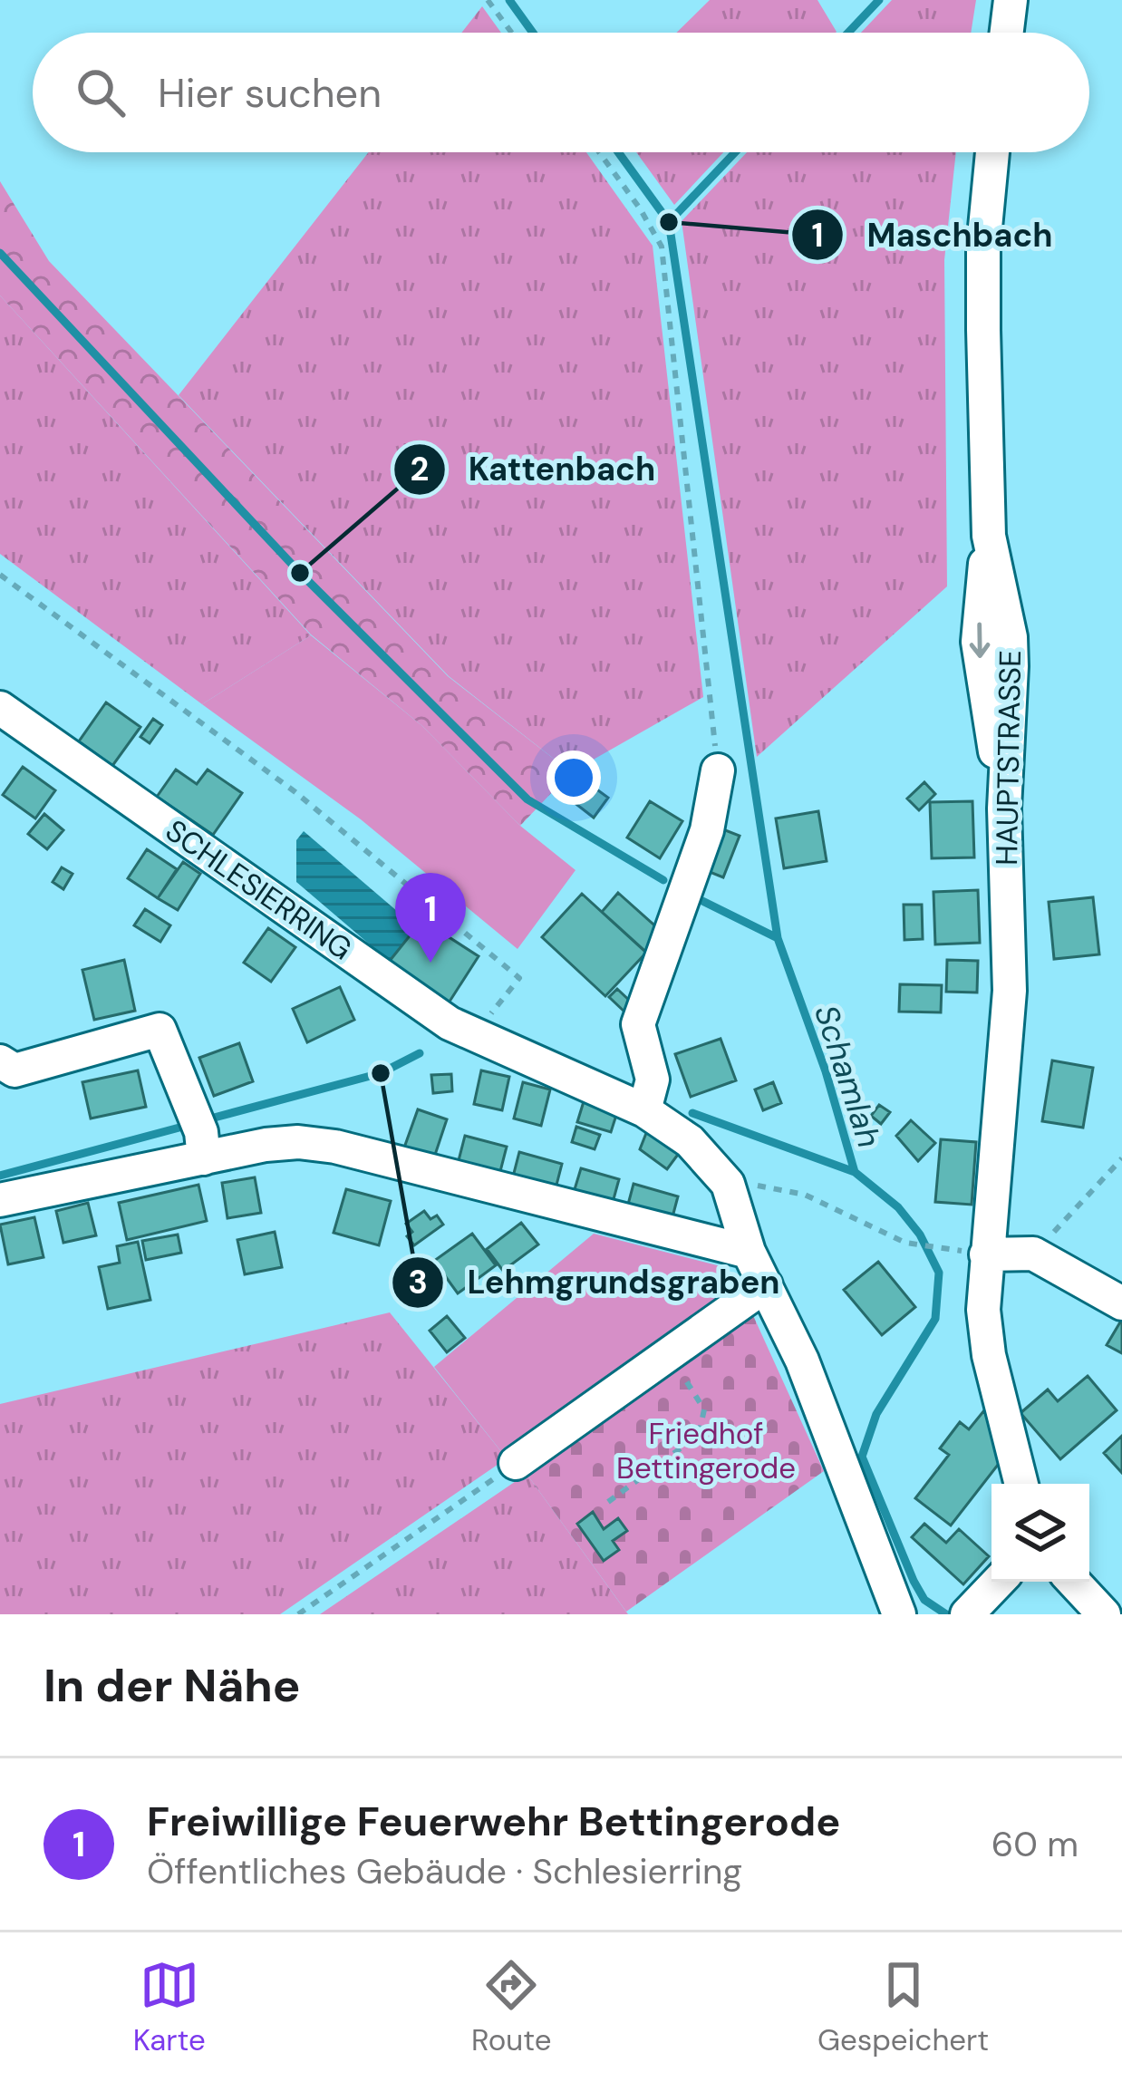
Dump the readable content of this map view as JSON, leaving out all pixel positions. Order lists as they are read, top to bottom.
{
  "streets": {
    "street": ["HAUPTSTRASSE", "SCHLESIERRING"]
  },
  "water": ["Schamlah"],
  "parks": ["Friedhof Bettingerode"],
  "places": ["Maschbach", "Kattenbach", "Lehmgrundsgraben"],
  "page": {
    "search": "Hier suchen",
    "pins": "1",
    "heading": "In der Nähe",
    "list": [
      {
        "mark": "1",
        "name": "Freiwillige Feuerwehr Bettingerode",
        "note": "Öffentliches Gebäude · Schlesierring",
        "value": "60 m"
      }
    ],
    "nav": ["Karte", "Route", "Gespeichert"]
  }
}
